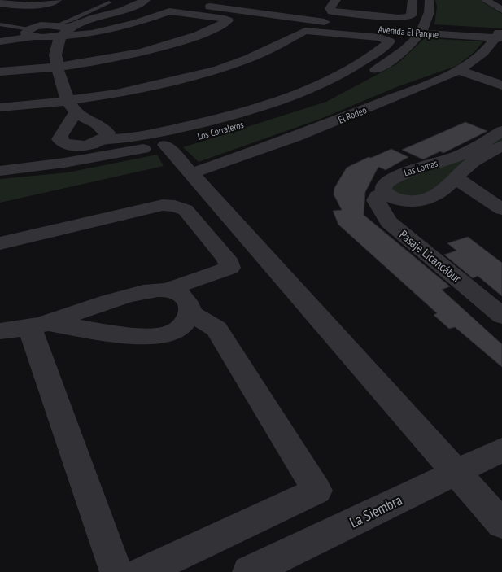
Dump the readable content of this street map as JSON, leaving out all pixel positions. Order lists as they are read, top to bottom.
{
  "streets": {
    "street": [
      "Avenida El Parque",
      "El Rodeo",
      "Los Corraleros",
      "Las Lomas",
      "Pasaje Licancábur",
      "La Siembra"
    ]
  },
  "crossings": [
    ["Avenida El Parque", "El Rodeo"],
    ["Avenida El Parque", "Los Corraleros"],
    ["Las Lomas", "Pasaje Licancábur"]
  ]
}
